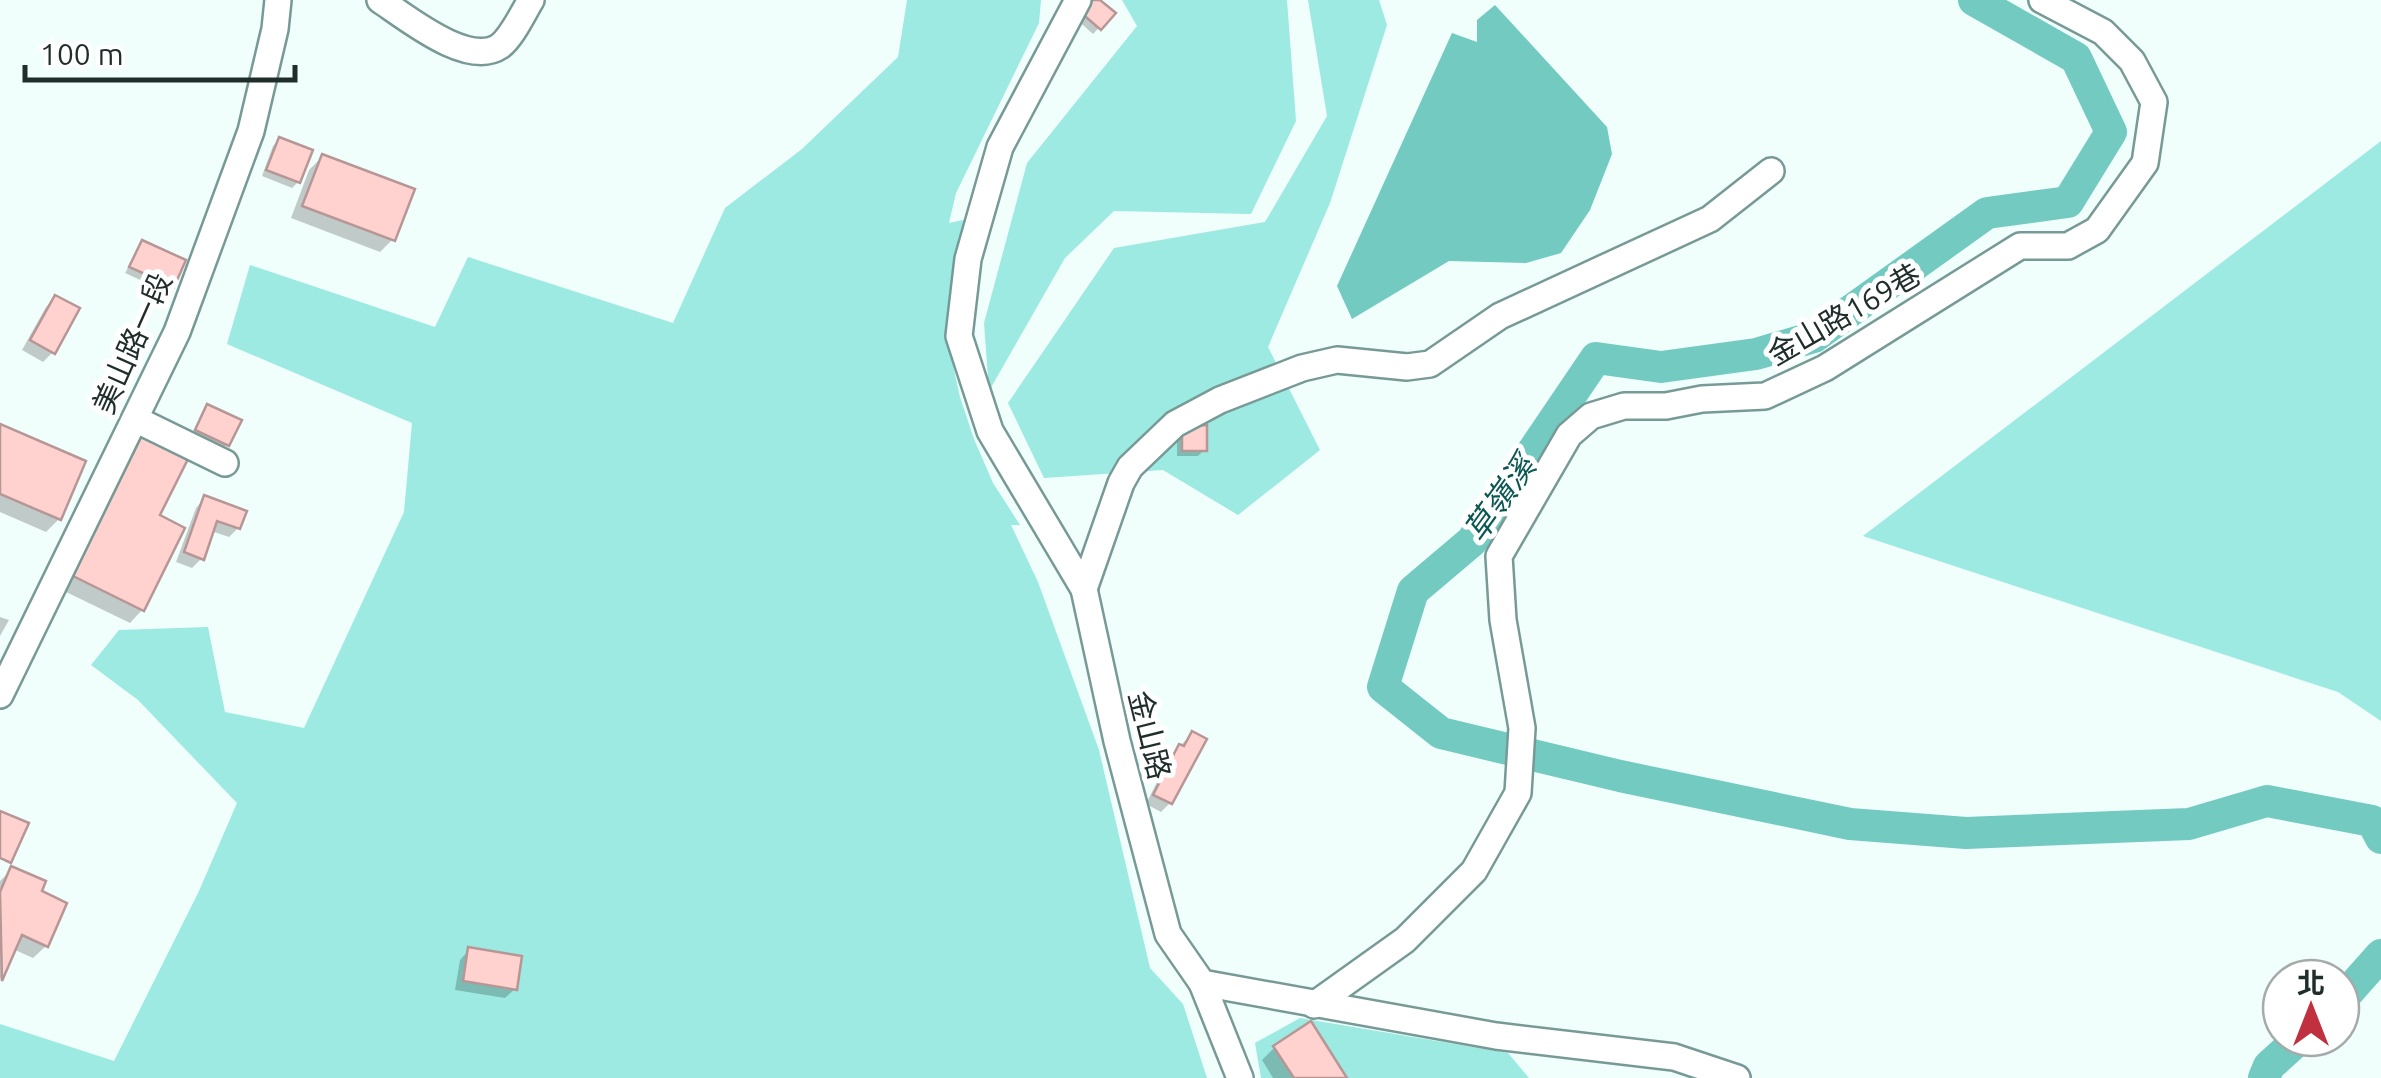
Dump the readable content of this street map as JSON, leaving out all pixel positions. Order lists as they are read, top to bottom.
{
  "streets": {
    "street": ["金山路169巷", "美山路一段", "金山路"]
  },
  "water": ["草嶺溪"],
  "scale_bar": "100 m",
  "north": "top"
}
